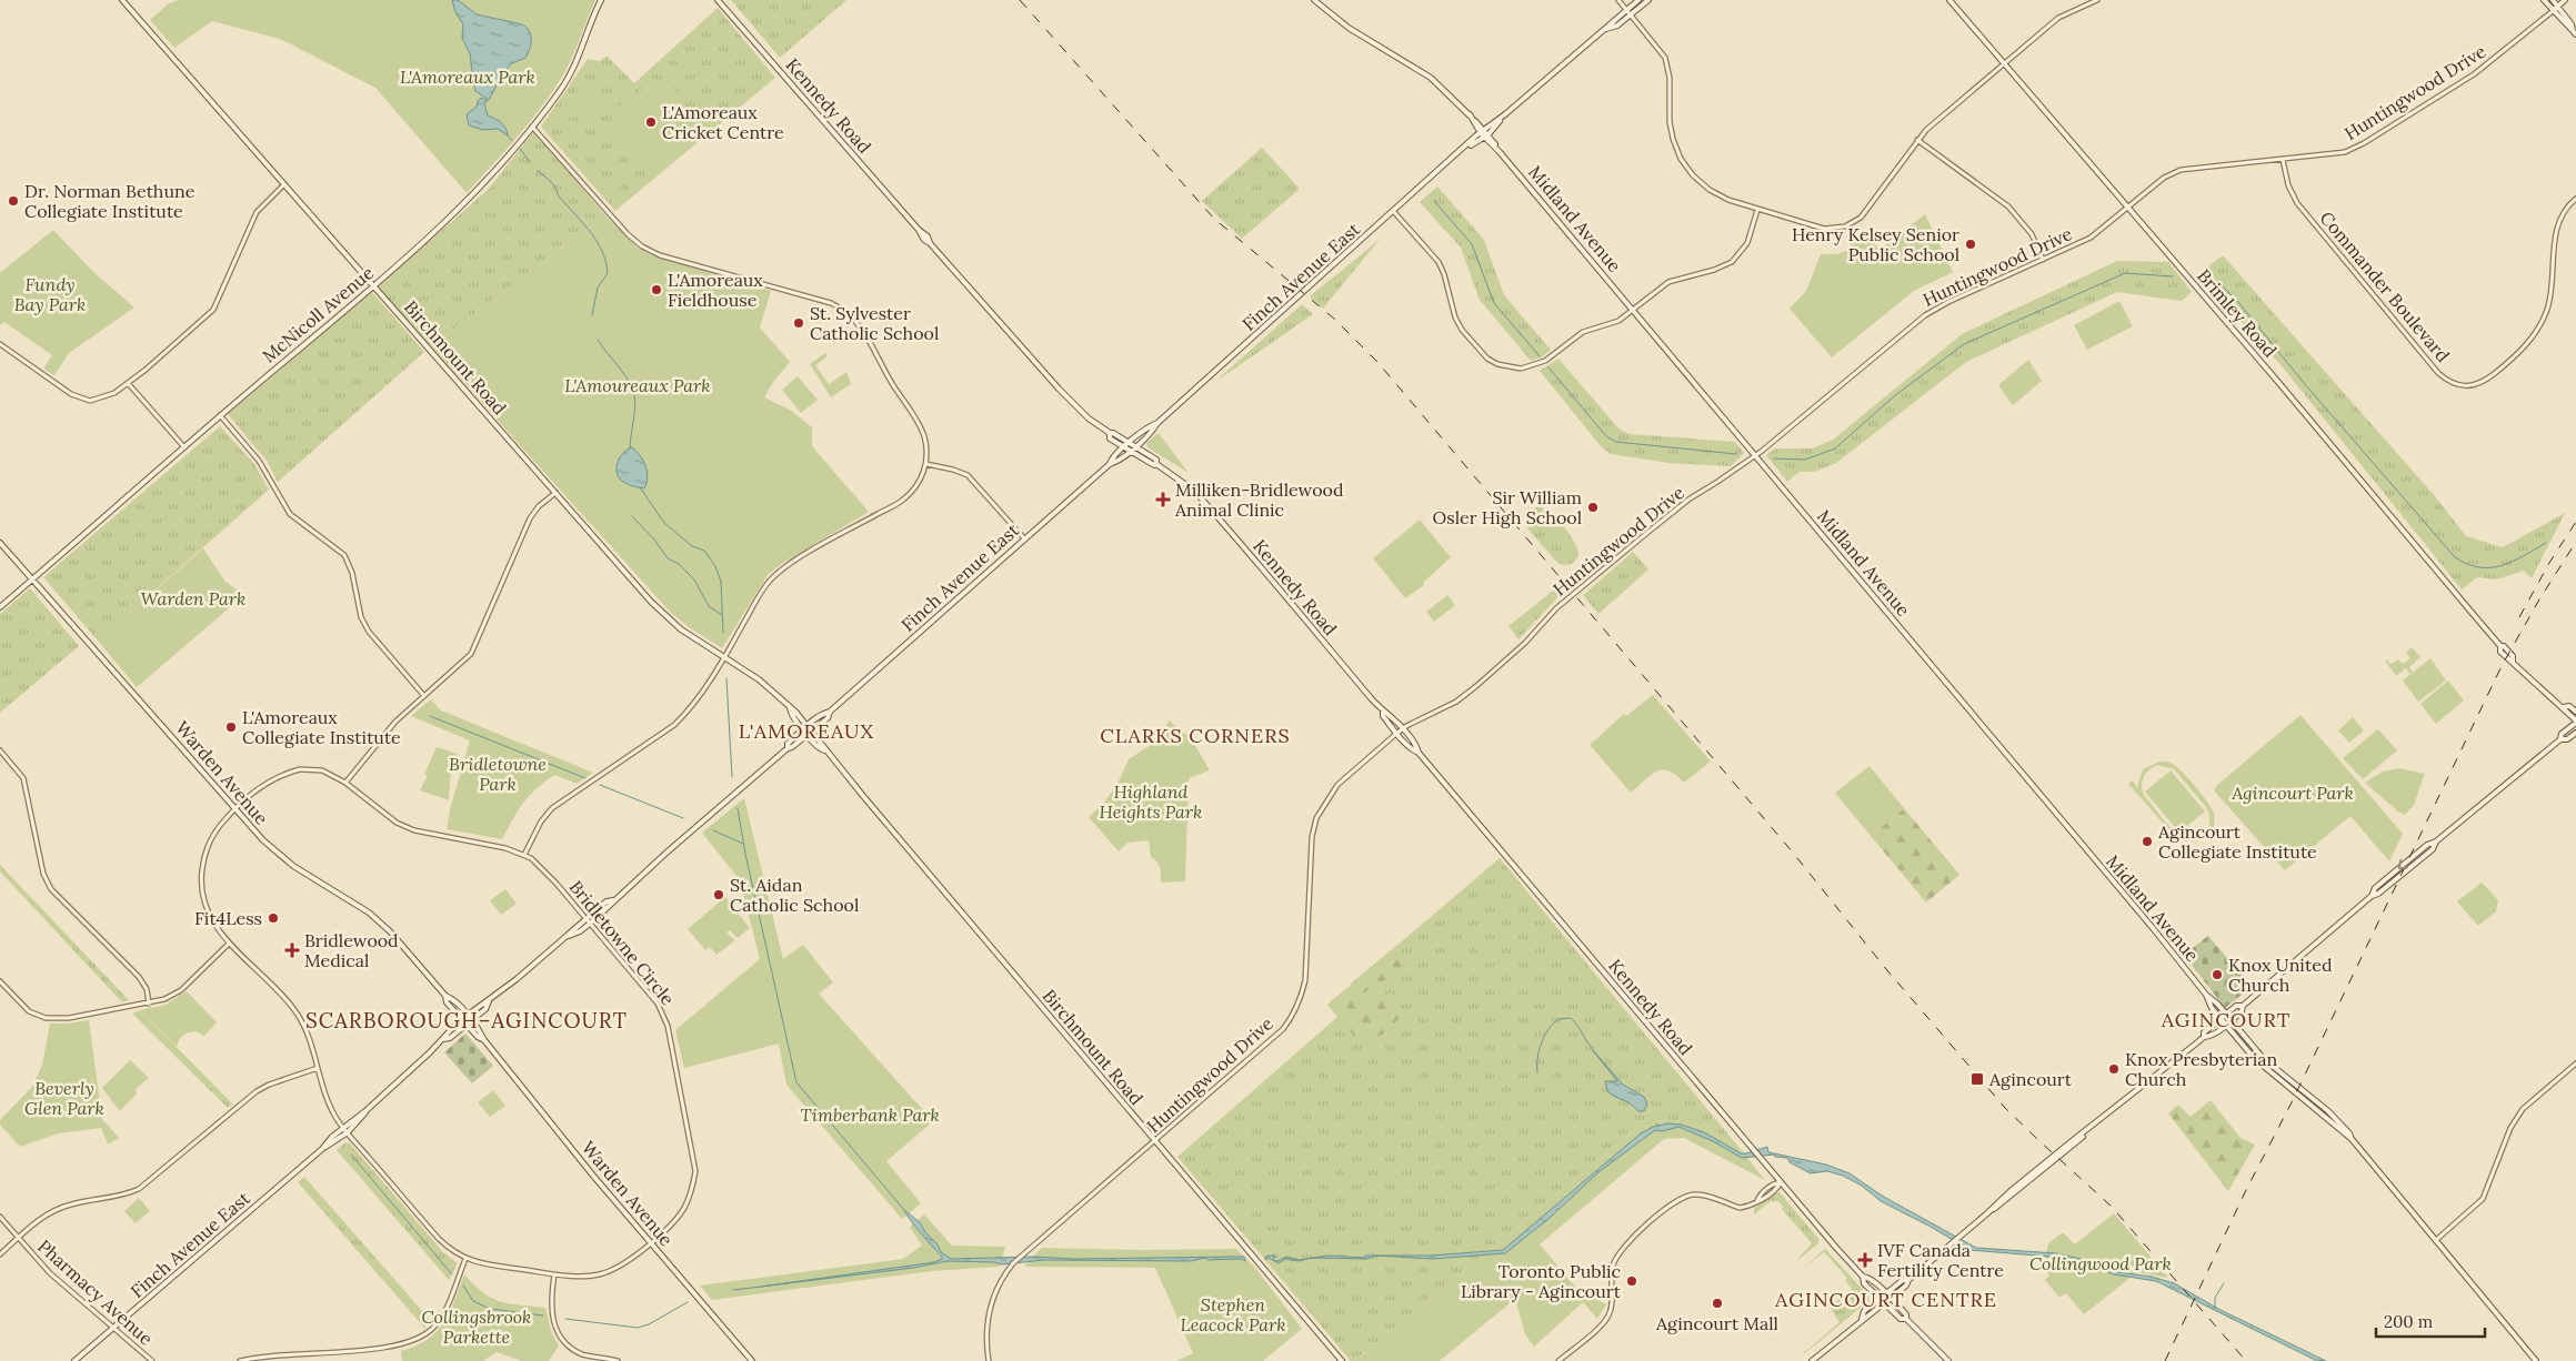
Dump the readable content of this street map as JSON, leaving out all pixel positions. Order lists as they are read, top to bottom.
{
  "streets": {
    "main road": [
      "Kennedy Road",
      "Midland Avenue",
      "Finch Avenue East",
      "Brimley Road",
      "McNicoll Avenue",
      "Birchmount Road",
      "Warden Avenue"
    ],
    "street": [
      "Huntingwood Drive",
      "Commander Boulevard",
      "Bridletowne Circle",
      "Pharmacy Avenue"
    ]
  },
  "crossings": [
    ["Huntingwood Drive", "Kennedy Road"],
    ["Huntingwood Drive", "Midland Avenue"],
    ["Huntingwood Drive", "Commander Boulevard"],
    ["Huntingwood Drive", "Brimley Road"],
    ["Huntingwood Drive", "Birchmount Road"],
    ["Kennedy Road", "Finch Avenue East"],
    ["Midland Avenue", "Finch Avenue East"],
    ["Finch Avenue East", "Birchmount Road"],
    ["Finch Avenue East", "Warden Avenue"],
    ["Finch Avenue East", "Bridletowne Circle"],
    ["Finch Avenue East", "Pharmacy Avenue"],
    ["McNicoll Avenue", "Birchmount Road"],
    ["McNicoll Avenue", "Warden Avenue"],
    ["Warden Avenue", "Bridletowne Circle"]
  ],
  "districts": [
    "L'AMOREAUX",
    "CLARKS CORNERS",
    "AGINCOURT",
    "SCARBOROUGH–AGINCOURT",
    "AGINCOURT CENTRE"
  ],
  "parks": [
    "L'Amoreaux Park",
    "Fundy Bay Park",
    "L'Amoureaux Park",
    "Warden Park",
    "Bridletowne Park",
    "Highland Heights Park",
    "Agincourt Park",
    "Beverly Glen Park",
    "Timberbank Park",
    "Collingwood Park",
    "Stephen Leacock Park",
    "Collingsbrook Parkette"
  ],
  "places": {
    "other": [
      "L'Amoreaux Cricket Centre",
      "Dr. Norman Bethune Collegiate Institute",
      "Henry Kelsey Senior Public School",
      "L'Amoreaux Fieldhouse",
      "St. Sylvester Catholic School",
      "Sir William Osler High School",
      "L'Amoreaux Collegiate Institute",
      "Agincourt Collegiate Institute",
      "St. Aidan Catholic School",
      "Fit4Less",
      "Knox United Church",
      "Knox Presbyterian Church",
      "Toronto Public Library - Agincourt",
      "Agincourt Mall"
    ],
    "health": ["Milliken-Bridlewood Animal Clinic", "Bridlewood Medical", "IVF Canada Fertility Centre"],
    "transit": ["Agincourt"]
  },
  "scale_bar": "200 m"
}
